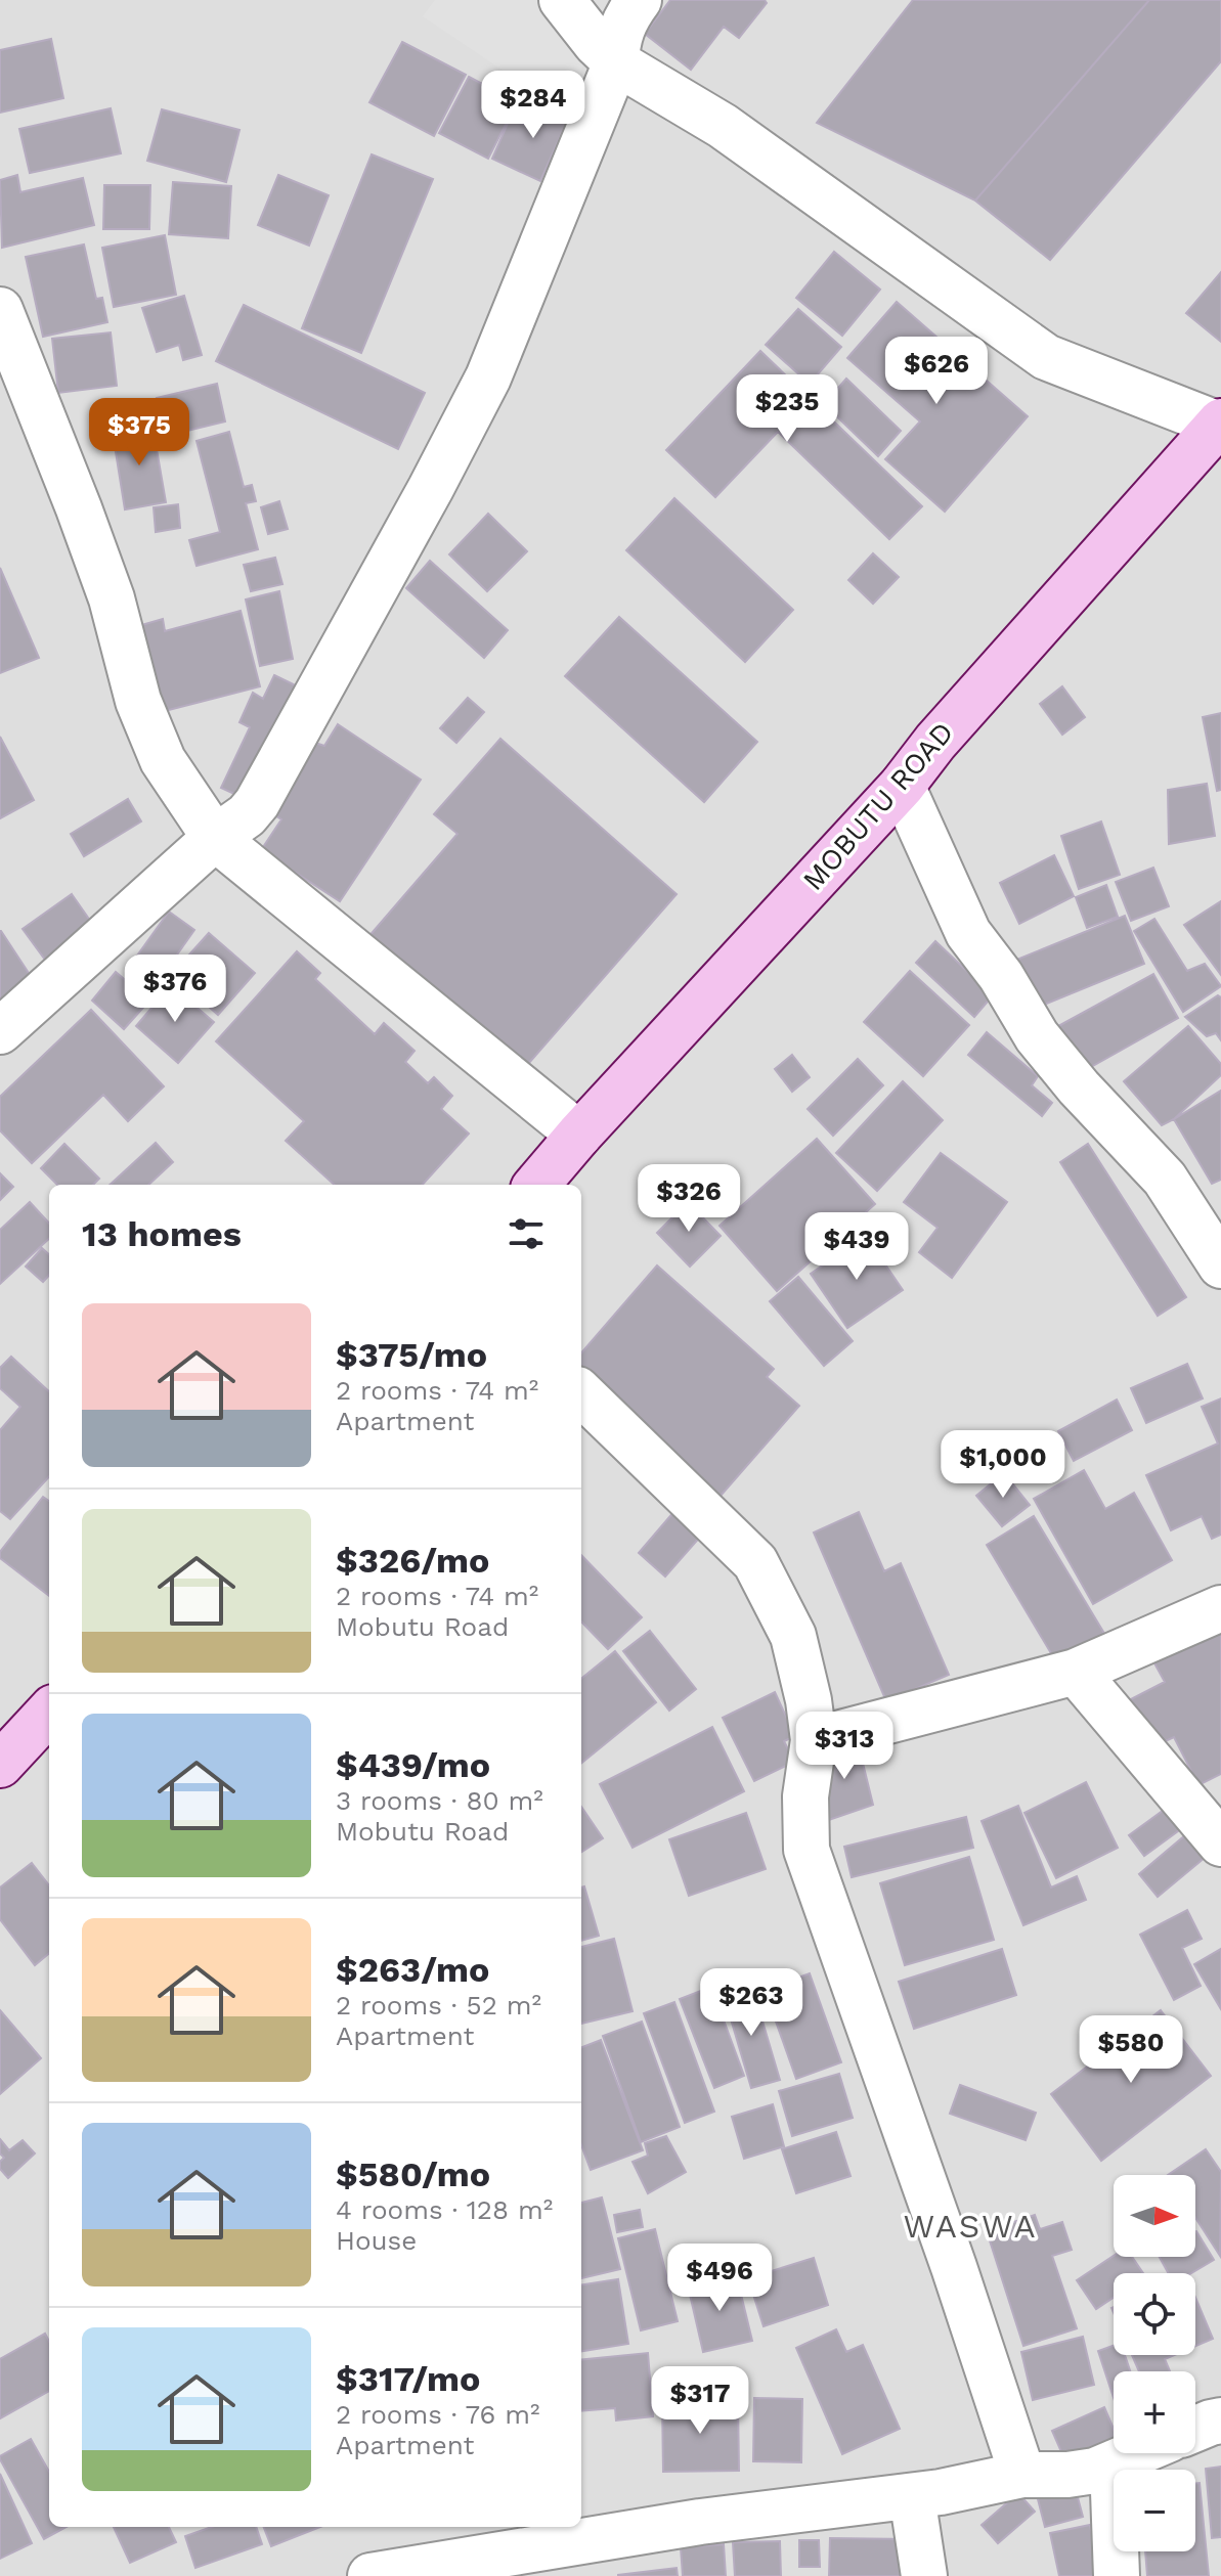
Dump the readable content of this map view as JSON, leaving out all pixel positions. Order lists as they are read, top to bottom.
{
  "streets": {
    "street": ["MOBUTU ROAD"]
  },
  "districts": ["WASWA"],
  "north": "right",
  "page": {
    "price": [
      "$284",
      "$626",
      "$235",
      "$375",
      "$376",
      "$326",
      "$439",
      "$1,000",
      "$313",
      "$263",
      "$580",
      "$496",
      "$317"
    ],
    "heading": "13 homes",
    "list": [
      {
        "name": "$375/mo",
        "note": "2 rooms · 74 m² · Apartment"
      },
      {
        "name": "$326/mo",
        "note": "2 rooms · 74 m² · Mobutu Road"
      },
      {
        "name": "$439/mo",
        "note": "3 rooms · 80 m² · Mobutu Road"
      },
      {
        "name": "$263/mo",
        "note": "2 rooms · 52 m² · Apartment"
      },
      {
        "name": "$580/mo",
        "note": "4 rooms · 128 m² · House"
      },
      {
        "name": "$317/mo",
        "note": "2 rooms · 76 m² · Apartment"
      }
    ],
    "map_buttons": ["+", "−"]
  }
}
